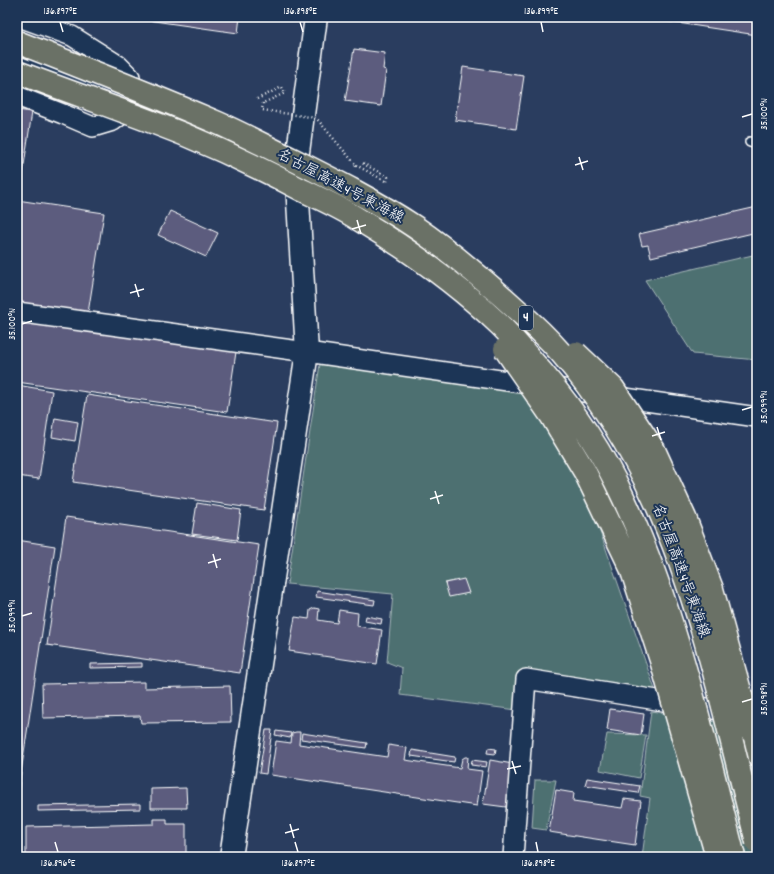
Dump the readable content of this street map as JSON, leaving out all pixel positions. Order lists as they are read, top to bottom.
{
  "streets": {
    "highway": ["名古屋高速4号東海線", "4"]
  },
  "coordinates": [
    "136.897°E",
    "136.898°E",
    "136.899°E",
    "35.100°N",
    "35.099°N",
    "35.098°N",
    "136.896°E"
  ]
}
